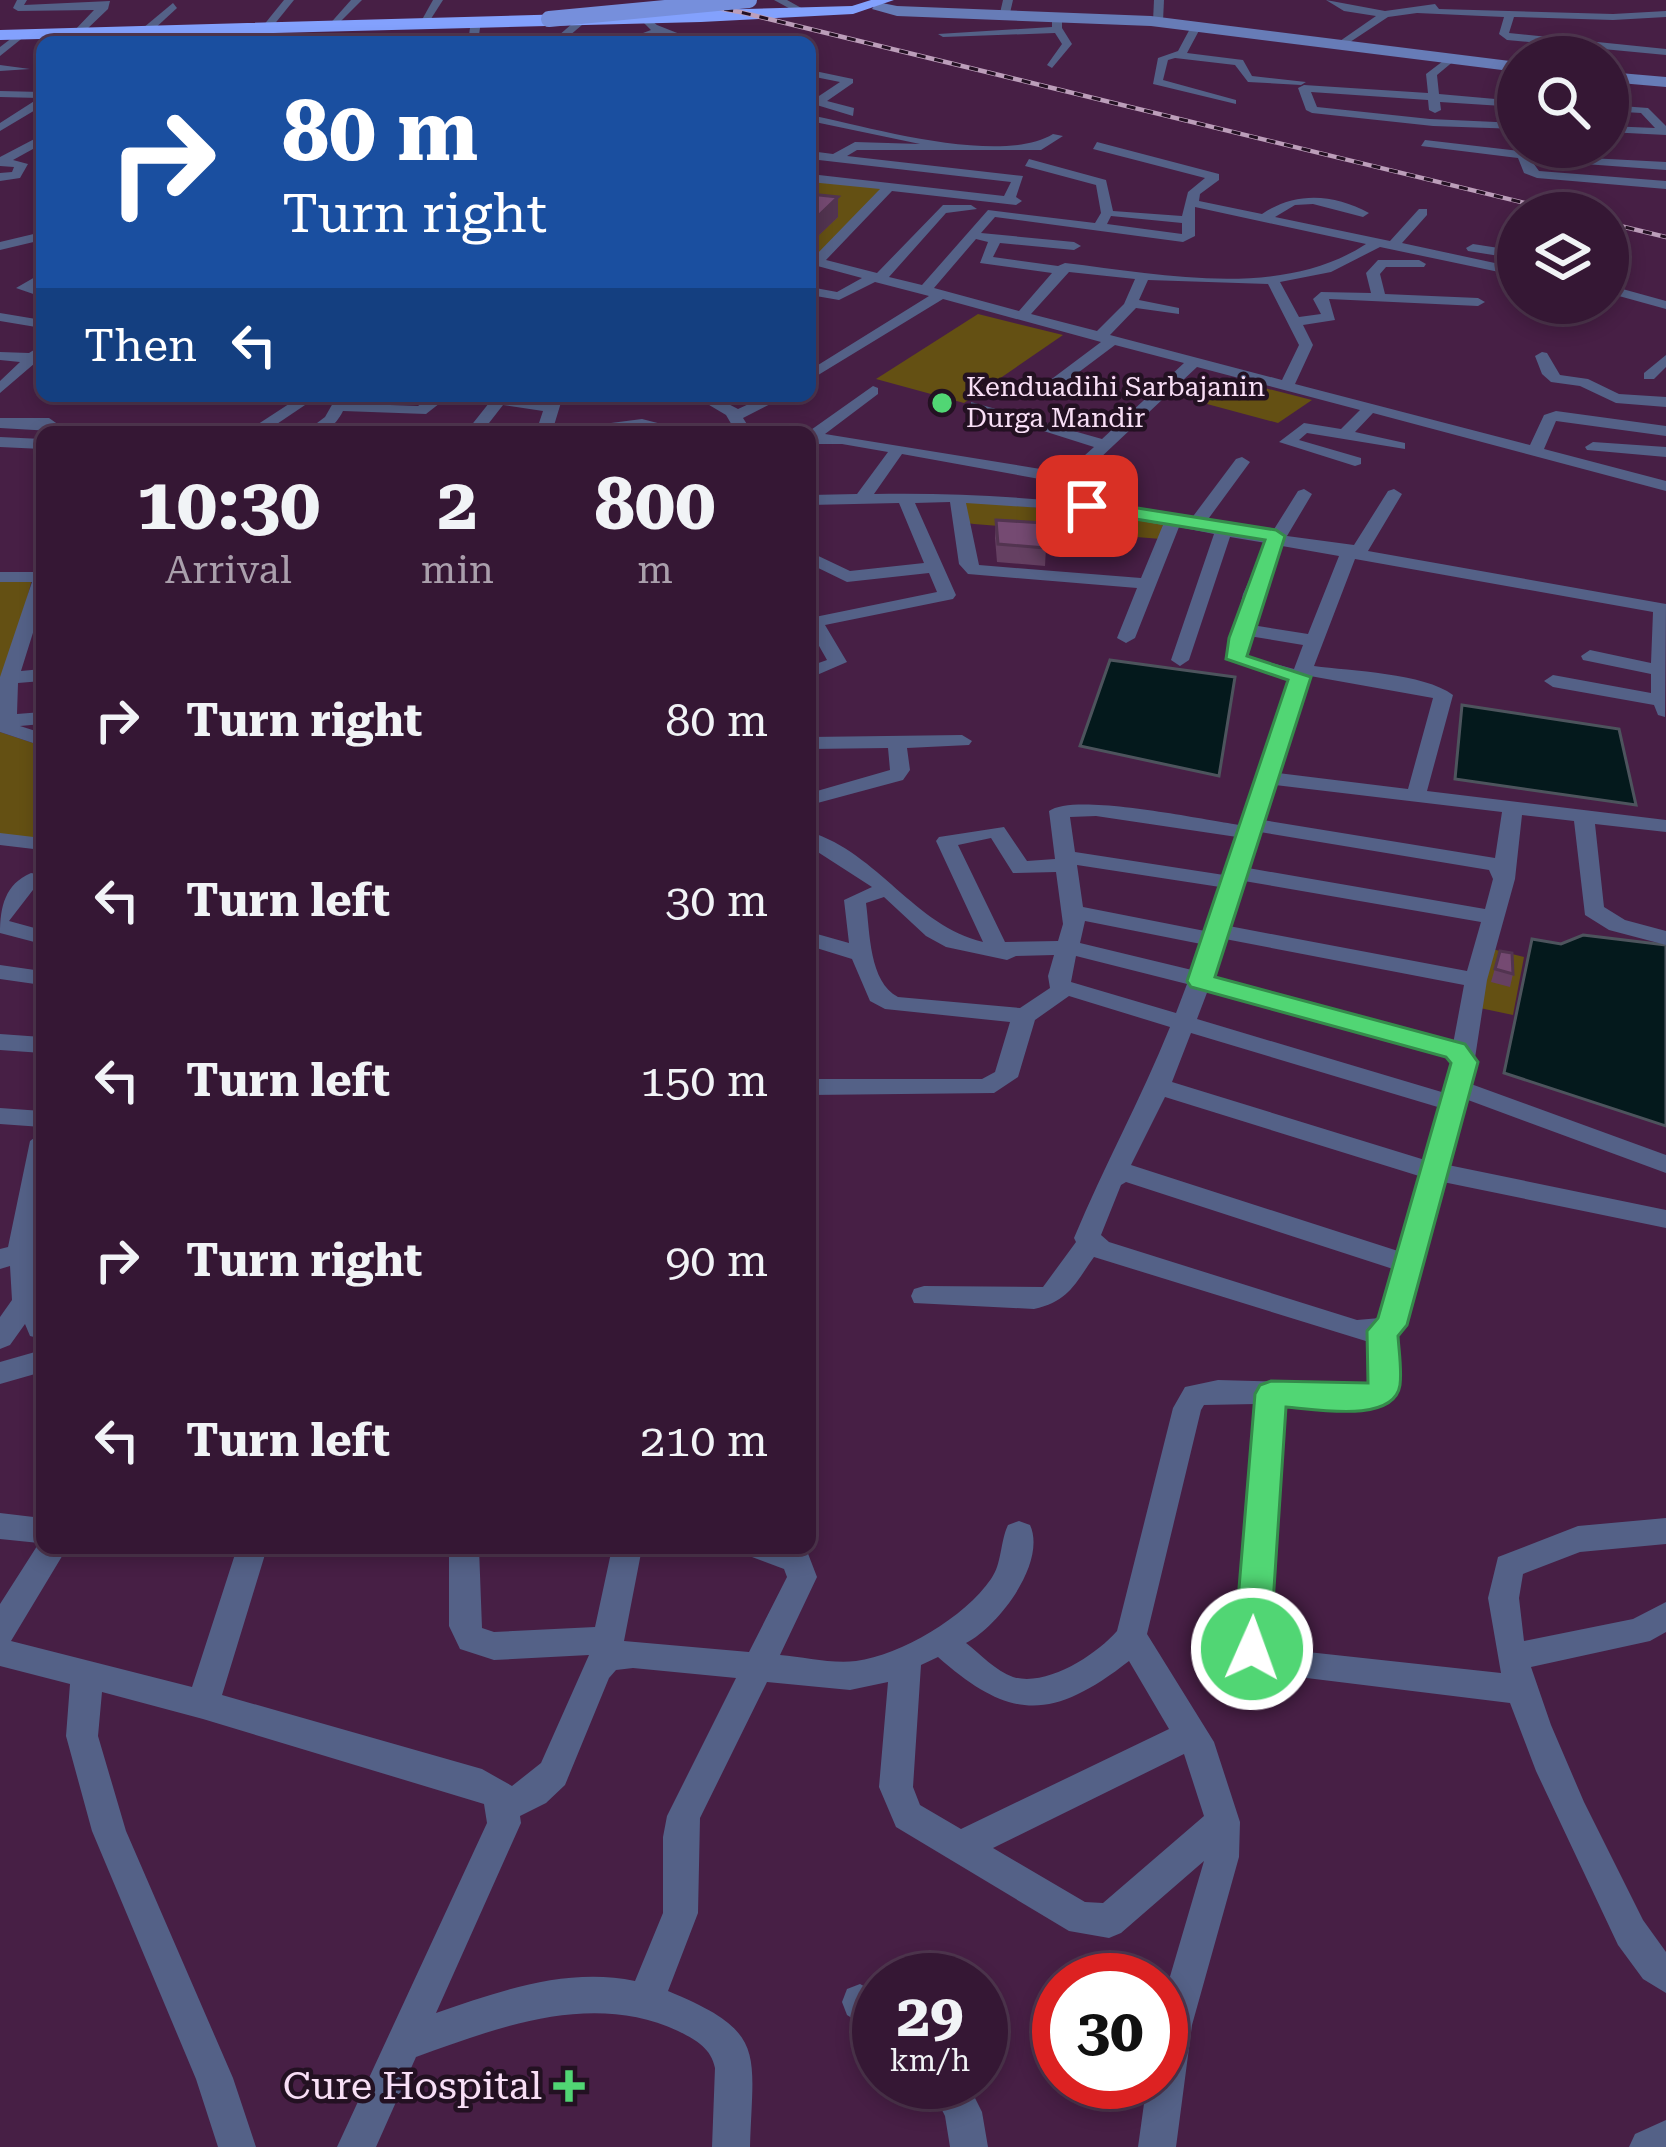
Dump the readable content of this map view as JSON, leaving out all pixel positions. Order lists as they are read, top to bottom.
{
  "places": {
    "other": ["Kenduadihi Sarbajanin Durga Mandir"],
    "health": ["Cure Hospital"]
  },
  "page": {
    "turn": ["80 m", "Turn right"],
    "then": "Then",
    "eta": [
      "10:30",
      "Arrival",
      "2",
      "min",
      "800",
      "m"
    ],
    "list": [
      {
        "name": "Turn right",
        "value": "80 m"
      },
      {
        "name": "Turn left",
        "value": "30 m"
      },
      {
        "name": "Turn left",
        "value": "150 m"
      },
      {
        "name": "Turn right",
        "value": "90 m"
      },
      {
        "name": "Turn left",
        "value": "210 m"
      }
    ],
    "speed": "29 km/h",
    "limit": "30"
  }
}
